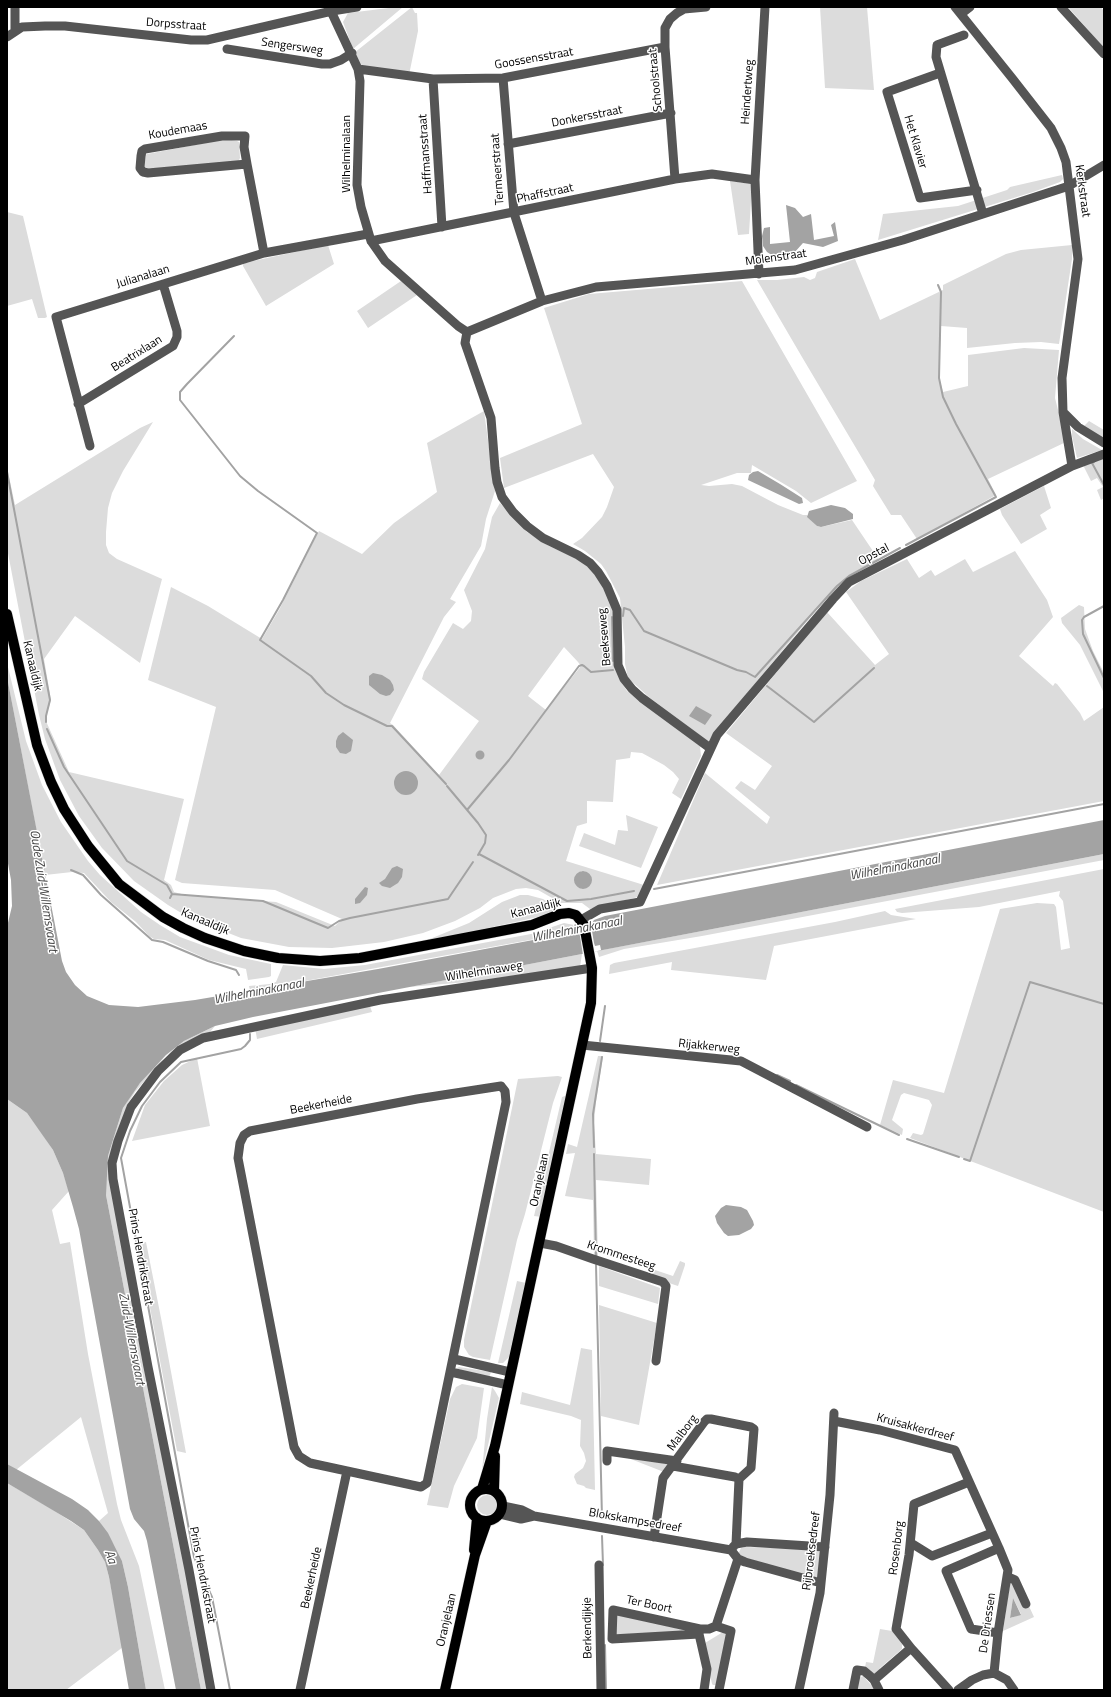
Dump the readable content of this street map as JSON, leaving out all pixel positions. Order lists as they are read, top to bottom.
{
  "streets": {
    "main road": ["Kanaaldijk", "Oranjelaan"],
    "street": [
      "Dorpsstraat",
      "Sengersweg",
      "Goossensstraat",
      "Schoolstraat",
      "Heindertweg",
      "Donkersstraat",
      "Koudemaas",
      "Het Klavier",
      "Wilhelminalaan",
      "Haffmansstraat",
      "Termeerstraat",
      "Kerkstraat",
      "Phaffstraat",
      "Molenstraat",
      "Julianalaan",
      "Beatrixlaan",
      "Opstal",
      "Beekseweg",
      "Wilhelminaweg",
      "Rijakkerweg",
      "Beekerheide",
      "Krommesteeg",
      "Prins Hendrikstraat",
      "Kruisakkerdreef",
      "Malborg",
      "Blokskampsedreef",
      "Rosenborg",
      "Rijbroeksedreef",
      "Ter Boort",
      "De Driessen",
      "Berkendijkje"
    ]
  },
  "crossings": [
    ["Dorpsstraat", "Wilhelminalaan"],
    ["Sengersweg", "Wilhelminalaan"],
    ["Goossensstraat", "Schoolstraat"],
    ["Goossensstraat", "Wilhelminalaan"],
    ["Goossensstraat", "Haffmansstraat"],
    ["Goossensstraat", "Termeerstraat"],
    ["Schoolstraat", "Donkersstraat"],
    ["Schoolstraat", "Phaffstraat"],
    ["Heindertweg", "Phaffstraat"],
    ["Heindertweg", "Molenstraat"],
    ["Donkersstraat", "Termeerstraat"],
    ["Koudemaas", "Julianalaan"],
    ["Wilhelminalaan", "Phaffstraat"],
    ["Wilhelminalaan", "Molenstraat"],
    ["Wilhelminalaan", "Julianalaan"],
    ["Wilhelminalaan", "Beekseweg"],
    ["Haffmansstraat", "Phaffstraat"],
    ["Termeerstraat", "Phaffstraat"],
    ["Termeerstraat", "Molenstraat"],
    ["Kerkstraat", "Molenstraat"],
    ["Kerkstraat", "Opstal"],
    ["Phaffstraat", "Julianalaan"],
    ["Molenstraat", "Beekseweg"],
    ["Julianalaan", "Beatrixlaan"],
    ["Opstal", "Beekseweg"],
    ["Kanaaldijk", "Oranjelaan"],
    ["Wilhelminaweg", "Oranjelaan"],
    ["Wilhelminaweg", "Prins Hendrikstraat"],
    ["Rijakkerweg", "Oranjelaan"],
    ["Oranjelaan", "Krommesteeg"],
    ["Oranjelaan", "Blokskampsedreef"],
    ["Kruisakkerdreef", "Rosenborg"],
    ["Kruisakkerdreef", "Rijbroeksedreef"],
    ["Kruisakkerdreef", "De Driessen"],
    ["Malborg", "Blokskampsedreef"],
    ["Blokskampsedreef", "Rijbroeksedreef"]
  ],
  "water": [
    "Wilhelminakanaal",
    "Oude Zuid-Willemsvaart",
    "Zuid-Willemsvaart",
    "Aa"
  ]
}
